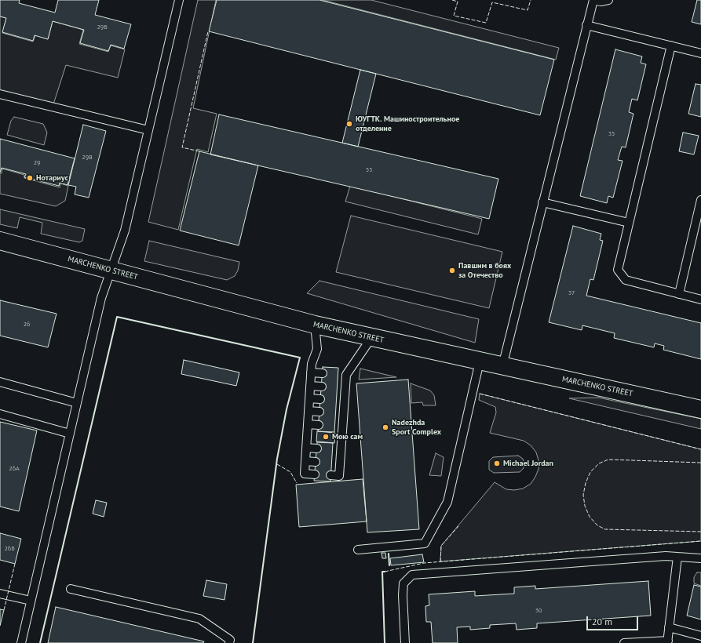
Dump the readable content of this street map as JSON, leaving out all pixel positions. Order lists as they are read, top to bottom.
{
  "streets": {
    "street": ["MARCHENKO STREET"]
  },
  "places": [
    "ЮУГТК. Машиностроительное отделение",
    "Нотариус",
    "Павшим в боях за Отечество",
    "Nadezhda Sport Complex",
    "Мою сам",
    "Michael Jordan"
  ],
  "house_numbers": [
    "29Б",
    "35",
    "29В",
    "29",
    "33",
    "37",
    "26",
    "26А",
    "26Б",
    "30"
  ],
  "scale_bar": "20 m"
}
